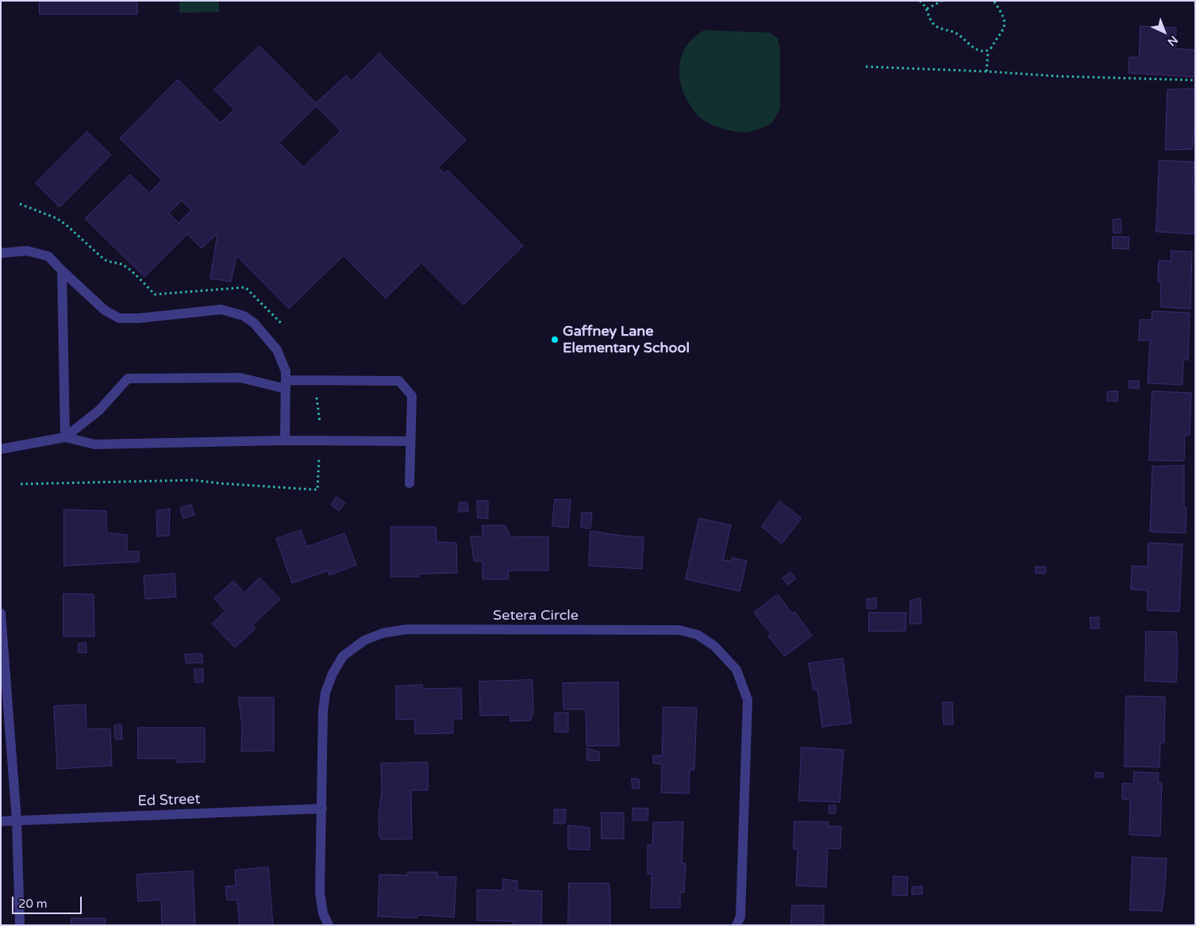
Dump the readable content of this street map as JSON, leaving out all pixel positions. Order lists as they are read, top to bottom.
{
  "streets": {
    "street": ["Setera Circle", "Ed Street"]
  },
  "crossings": [
    ["Setera Circle", "Ed Street"]
  ],
  "places": ["Gaffney Lane Elementary School"],
  "scale_bar": "20 m",
  "north": "bottom right"
}
